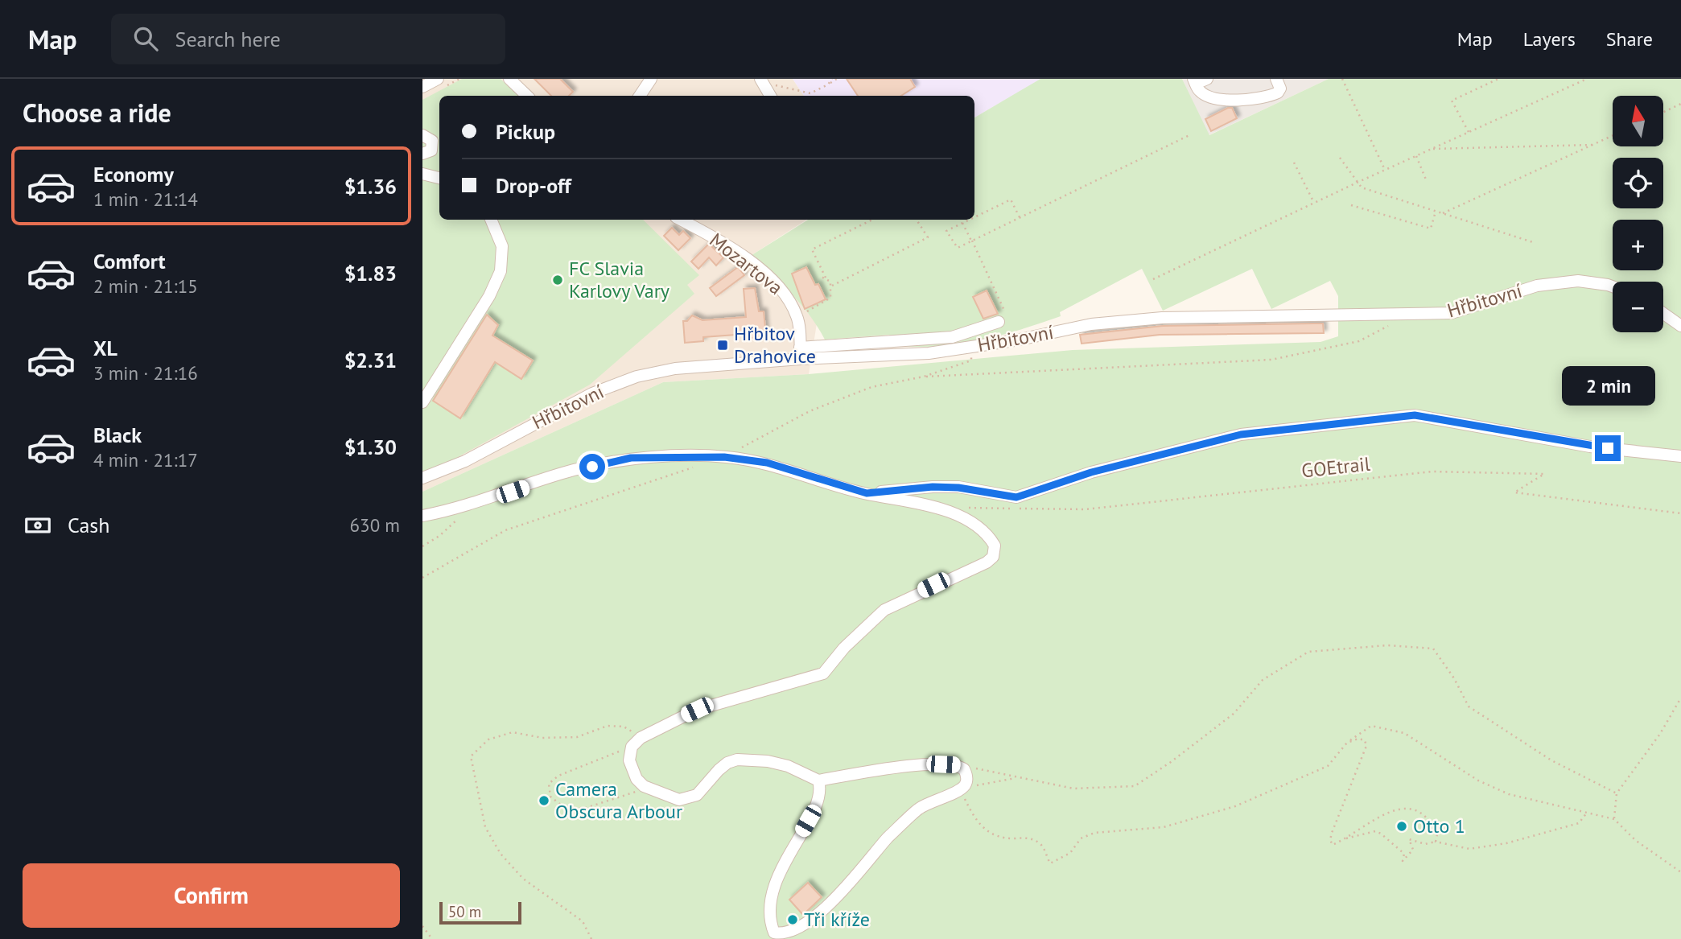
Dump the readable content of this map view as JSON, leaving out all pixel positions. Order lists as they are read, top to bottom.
{
  "streets": {
    "street": ["Mozartova", "Hřbitovní"],
    "path": ["GOEtrail"]
  },
  "crossings": [
    ["Mozartova", "Hřbitovní"]
  ],
  "places": {
    "other": [
      "FC Slavia Karlovy Vary",
      "Camera Obscura Arbour",
      "Otto 1",
      "Tři kříže"
    ],
    "transit": ["Hřbitov Drahovice"]
  },
  "scale_bar": "50 m",
  "north": "top",
  "page": {
    "header": "Map",
    "search": "Search here",
    "nav": ["Map", "Layers", "Share"],
    "heading": "Choose a ride",
    "map_buttons": ["+", "−"],
    "banner": ["Pickup", "Drop-off"],
    "list": [
      {
        "name": "Economy",
        "note": "1 min · 21:14",
        "value": "$1.36"
      },
      {
        "name": "Comfort",
        "note": "2 min · 21:15",
        "value": "$1.83"
      },
      {
        "name": "XL",
        "note": "3 min · 21:16",
        "value": "$2.31"
      },
      {
        "name": "Black",
        "note": "4 min · 21:17",
        "value": "$1.30"
      }
    ],
    "bubble": "2 min",
    "pay": ["Cash", "630 m"],
    "buttons": "Confirm",
    "scale": "50 m"
  }
}
